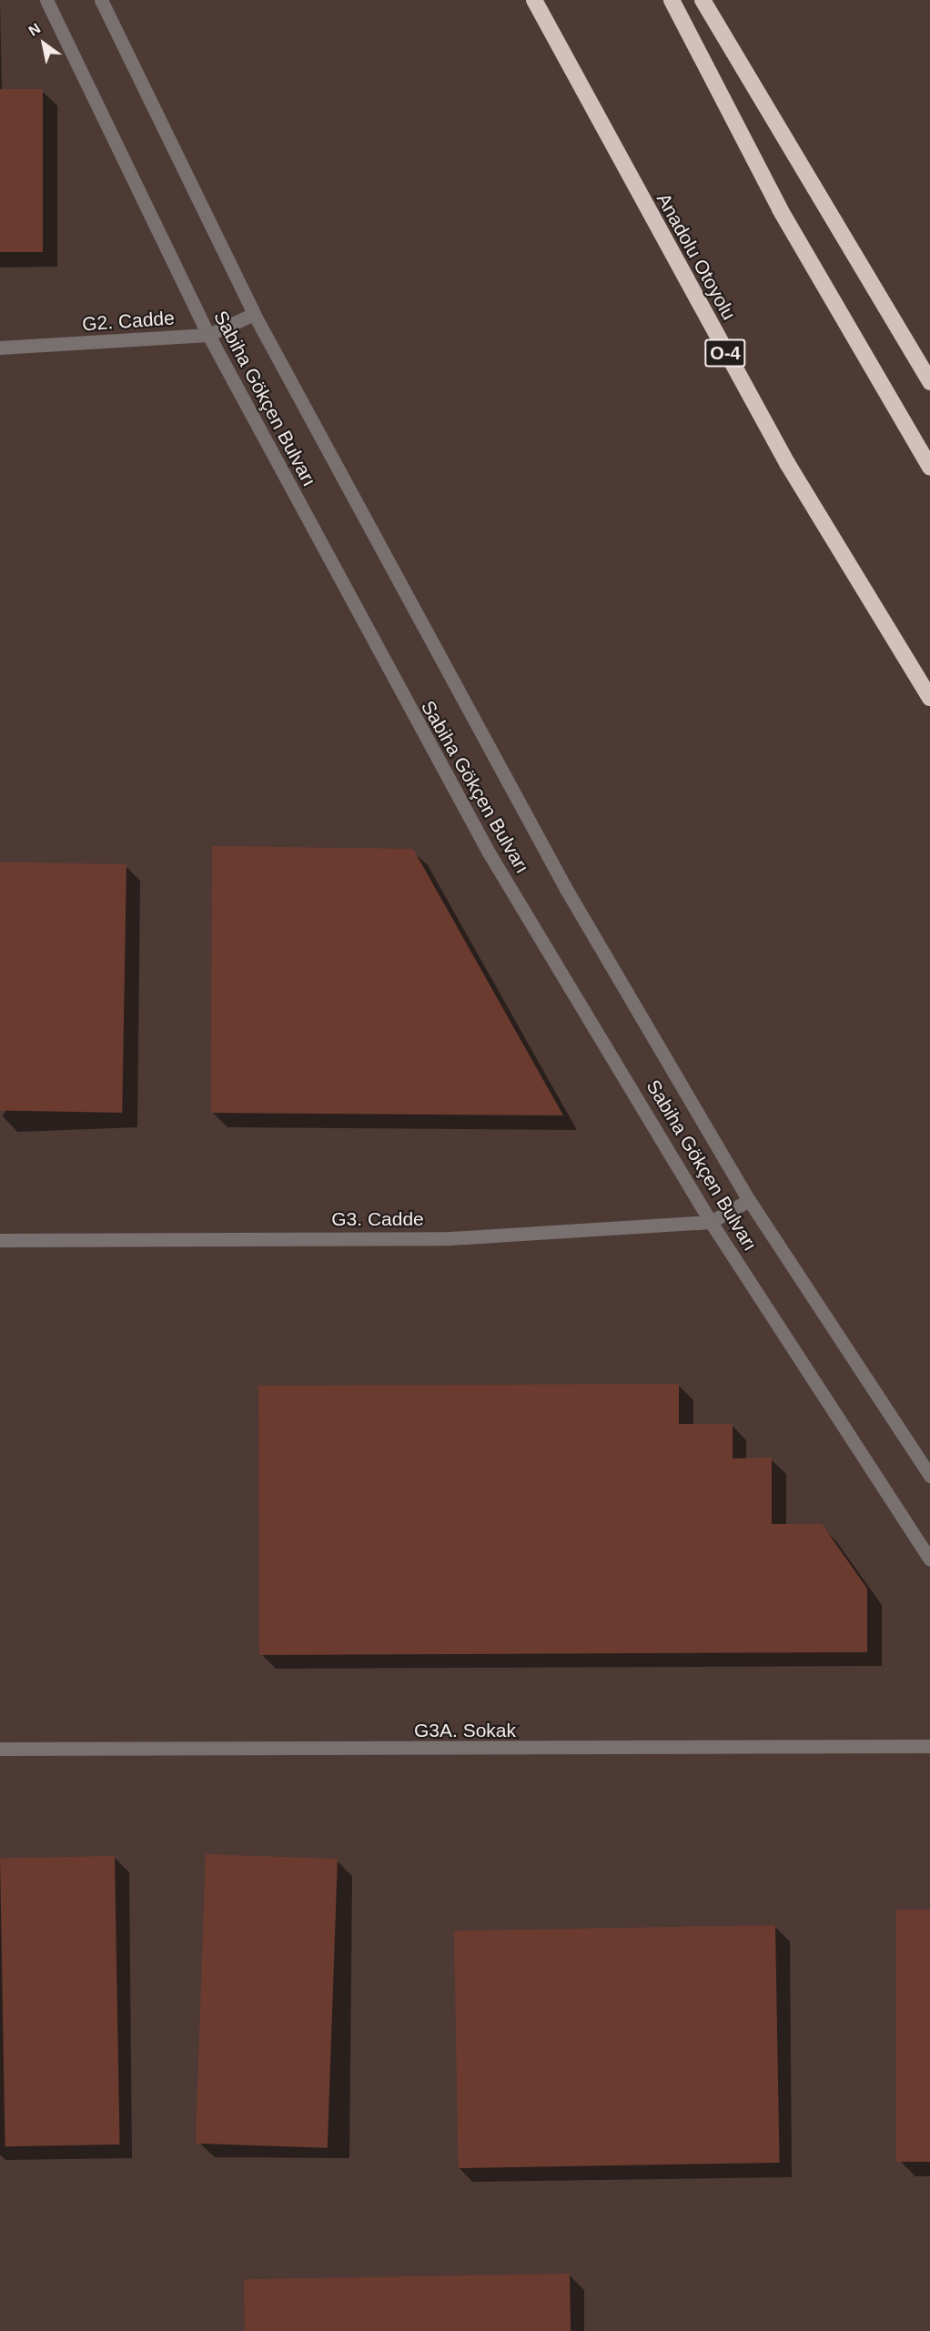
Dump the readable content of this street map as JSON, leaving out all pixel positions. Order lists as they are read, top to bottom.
{
  "streets": {
    "highway": ["Anadolu Otoyolu", "O-4"],
    "street": [
      "G2. Cadde",
      "Sabiha Gökçen Bulvarı",
      "G3. Cadde",
      "G3A. Sokak"
    ]
  },
  "crossings": [
    ["G2. Cadde", "Sabiha Gökçen Bulvarı"],
    ["Sabiha Gökçen Bulvarı", "G3. Cadde"]
  ],
  "north": "top left"
}
